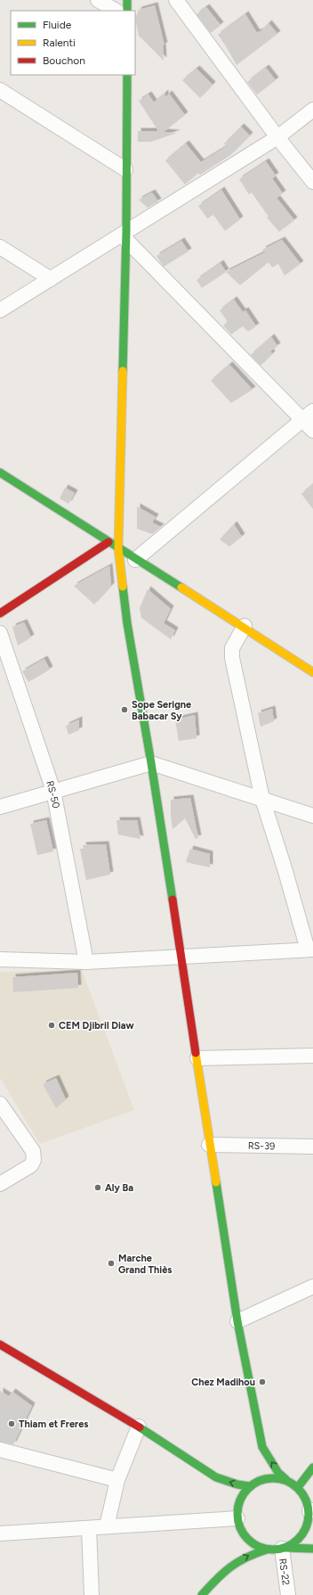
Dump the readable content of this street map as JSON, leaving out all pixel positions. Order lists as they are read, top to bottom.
{
  "streets": {
    "street": ["RS-50", "RS-39", "RS-22"]
  },
  "places": [
    "Sope Serigne Babacar Sy",
    "CEM Djibril Diaw",
    "Aly Ba",
    "Marche Grand Thiès",
    "Chez Madihou",
    "Thiam et Freres"
  ],
  "legend": ["Fluide", "Ralenti", "Bouchon"]
}
